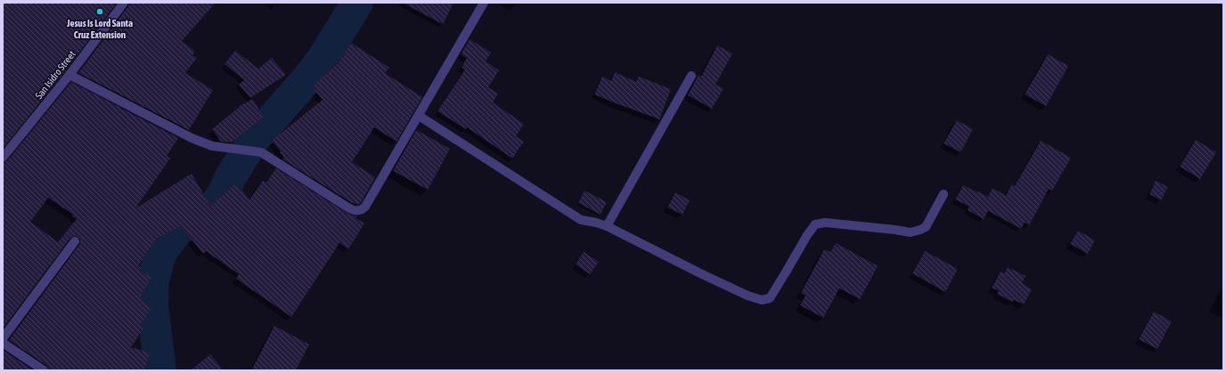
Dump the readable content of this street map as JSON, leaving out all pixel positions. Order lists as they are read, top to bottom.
{
  "streets": {
    "street": ["San Isidro Street"]
  },
  "places": ["Jesus Is Lord Santa Cruz Extension"]
}
